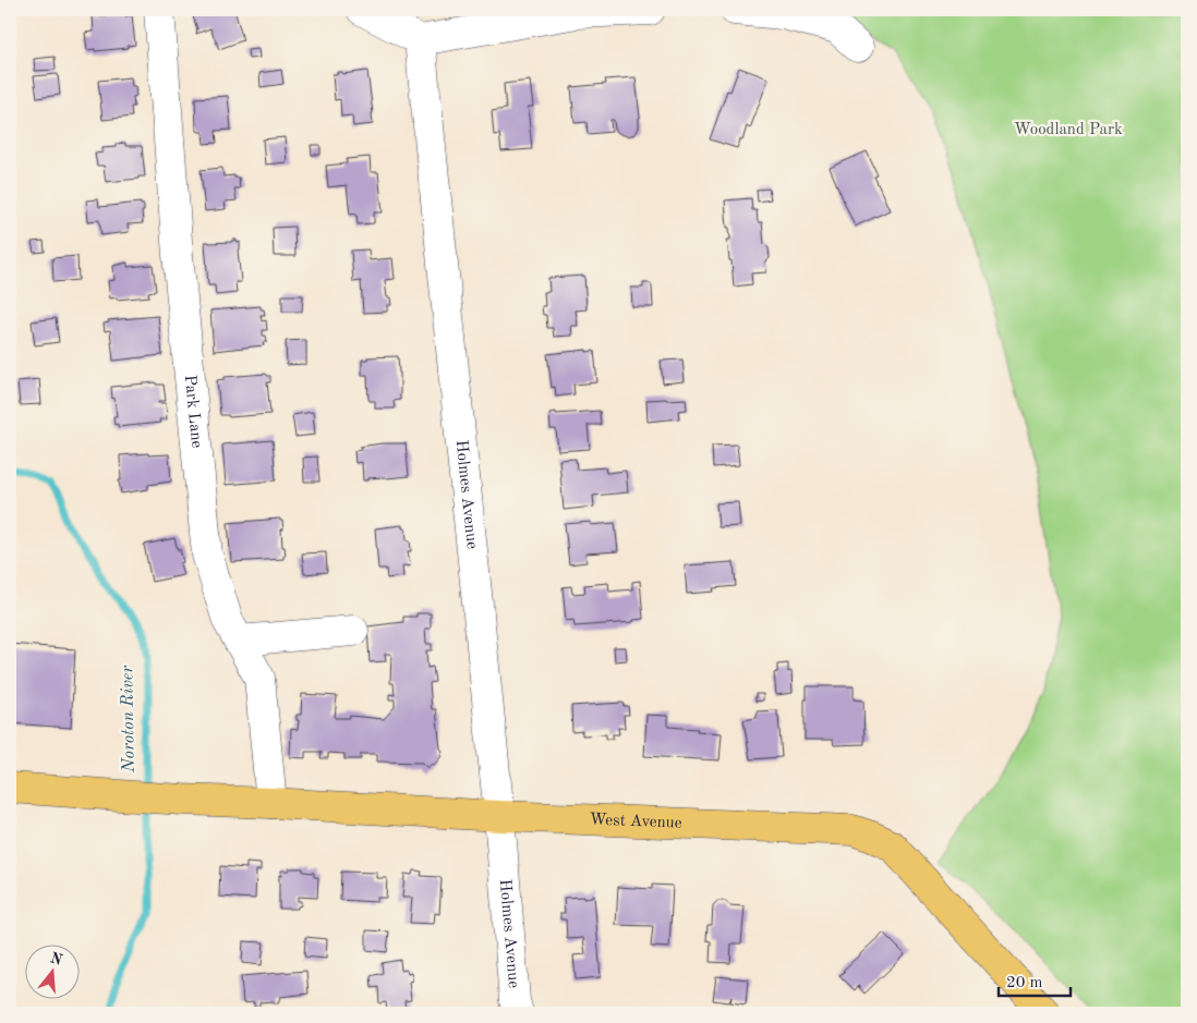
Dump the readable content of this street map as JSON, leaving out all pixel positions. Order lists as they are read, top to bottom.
{
  "streets": {
    "main road": ["West Avenue"],
    "street": ["Park Lane", "Holmes Avenue"]
  },
  "crossings": [
    ["Park Lane", "West Avenue"],
    ["Holmes Avenue", "West Avenue"]
  ],
  "water": ["Noroton River"],
  "parks": ["Woodland Park"],
  "scale_bar": "20 m",
  "north": "top"
}
